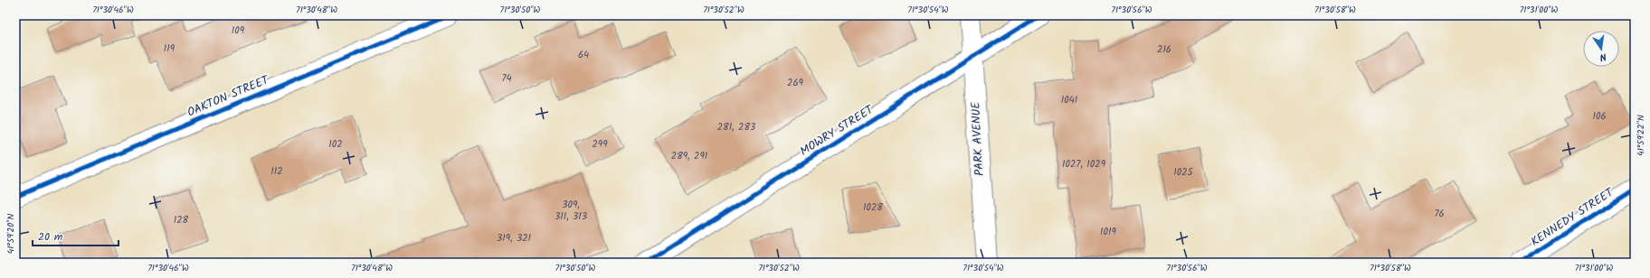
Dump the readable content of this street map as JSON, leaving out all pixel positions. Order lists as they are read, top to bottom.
{
  "streets": {
    "street": [
      "OAKTON STREET",
      "MOWRY STREET",
      "PARK AVENUE",
      "KENNEDY STREET"
    ]
  },
  "crossings": [
    ["MOWRY STREET", "PARK AVENUE"]
  ],
  "house_numbers": [
    "109",
    "119",
    "216",
    "64",
    "74",
    "269",
    "1041",
    "106",
    "281, 283",
    "102",
    "299",
    "289, 291",
    "1027, 1029",
    "112",
    "1025",
    "309, 311, 313",
    "1028",
    "76",
    "128",
    "1019",
    "319, 321"
  ],
  "scale_bar": "20 m",
  "north": "bottom",
  "coordinates": [
    "71°30'46\"W",
    "71°30'48\"W",
    "71°30'50\"W",
    "71°30'52\"W",
    "71°30'54\"W",
    "71°30'56\"W",
    "71°30'58\"W",
    "71°31'00\"W",
    "41°59'22\"N",
    "41°59'20\"N"
  ]
}
